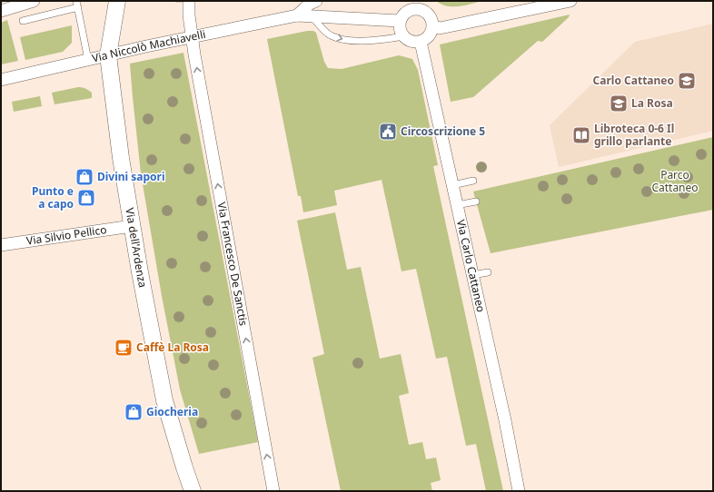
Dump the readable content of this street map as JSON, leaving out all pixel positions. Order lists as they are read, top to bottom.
{
  "streets": {
    "main road": ["Via dell'Ardenza"],
    "street": [
      "Via Niccolò Machiavelli",
      "Via Silvio Pellico",
      "Via Francesco De Sanctis",
      "Via Carlo Cattaneo"
    ]
  },
  "crossings": [
    ["Via Niccolò Machiavelli", "Via dell'Ardenza"],
    ["Via Niccolò Machiavelli", "Via Francesco De Sanctis"],
    ["Via Niccolò Machiavelli", "Via Carlo Cattaneo"],
    ["Via Silvio Pellico", "Via dell'Ardenza"]
  ],
  "one_way": ["Via Francesco De Sanctis"],
  "parks": ["Parco Cattaneo"],
  "places": {
    "school or university": ["Carlo Cattaneo", "La Rosa"],
    "public building": ["Circoscrizione 5"],
    "library": ["Libroteca 0-6 Il grillo parlante"],
    "shop": ["Divini sapori", "Punto e a capo", "Giocheria"],
    "cafe": ["Caffè La Rosa"]
  }
}
